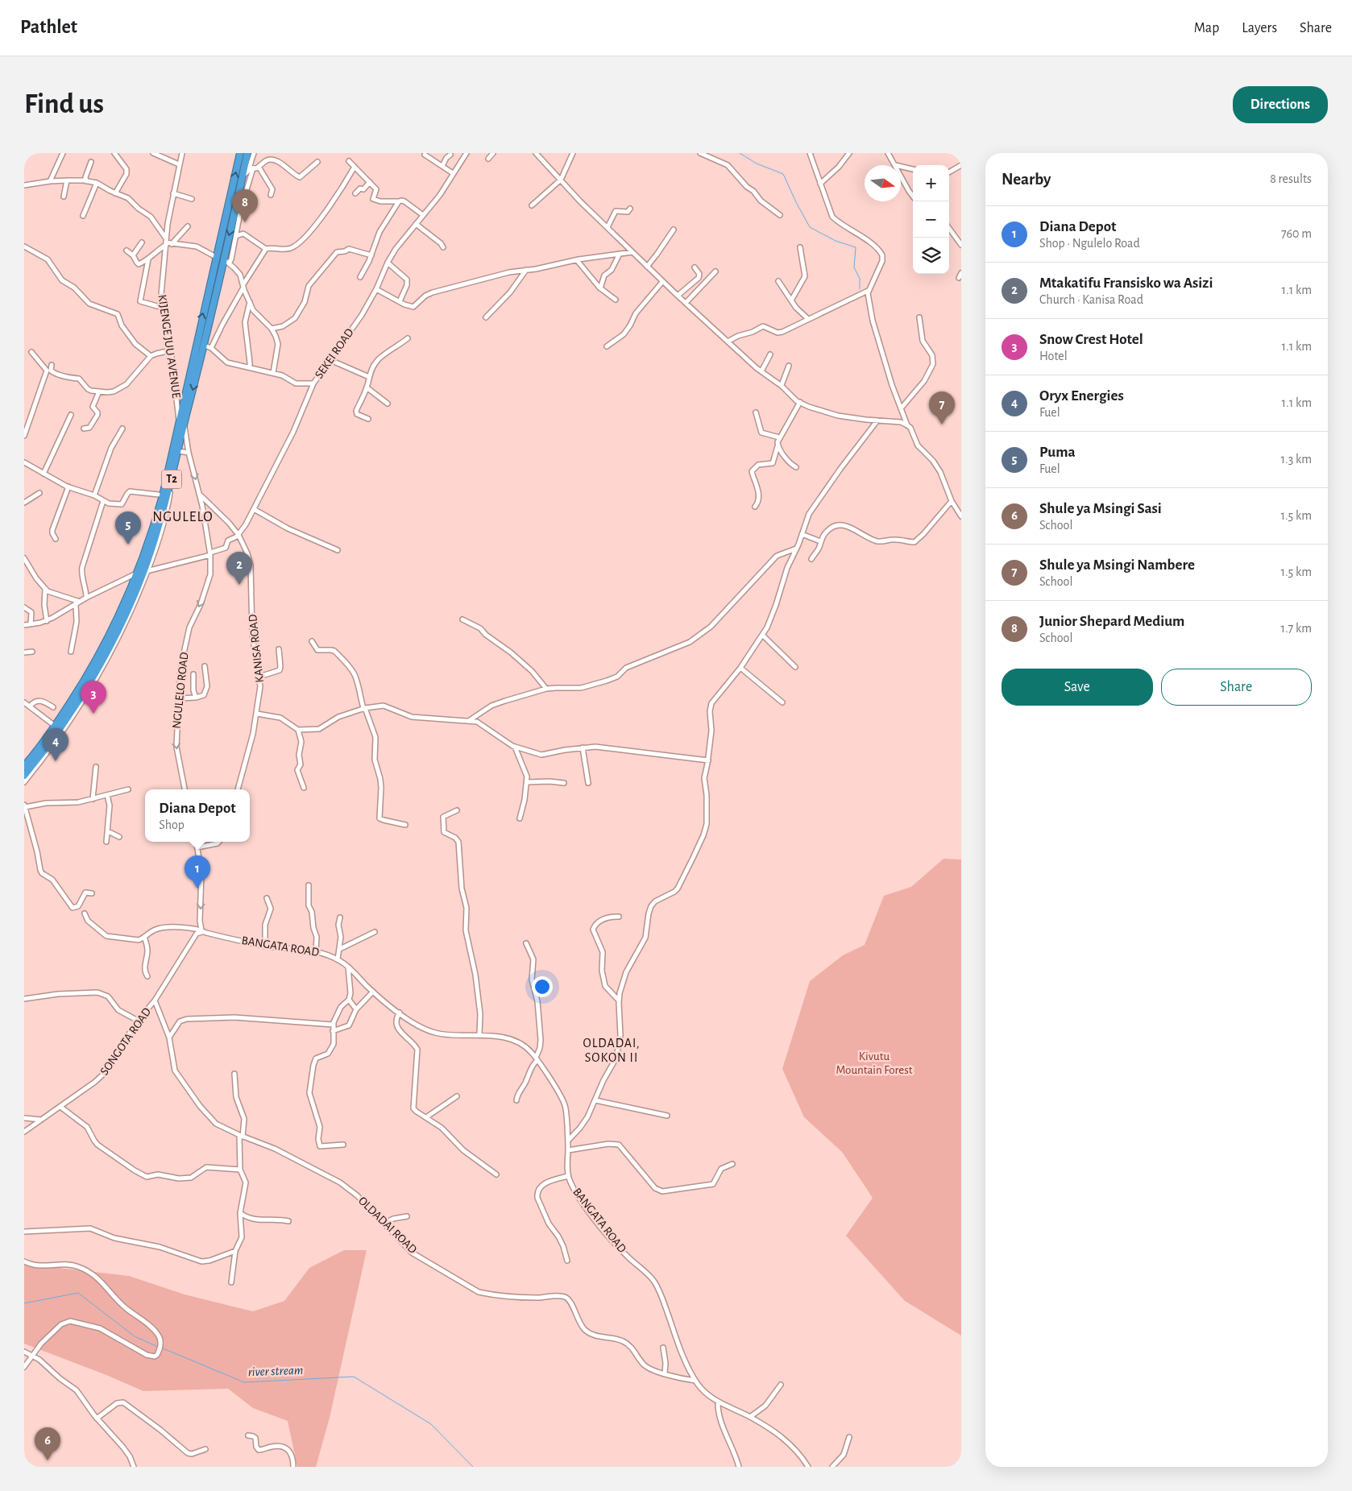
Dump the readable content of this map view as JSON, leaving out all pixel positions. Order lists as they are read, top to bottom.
{
  "streets": {
    "highway": ["T2"],
    "street": [
      "KIJENGE JUU AVENUE",
      "SEKEI ROAD",
      "KANISA ROAD",
      "NGULELO ROAD",
      "BANGATA ROAD",
      "SONGOTA ROAD",
      "OLDADAI ROAD"
    ]
  },
  "crossings": [
    ["KIJENGE JUU AVENUE", "T2"],
    ["KIJENGE JUU AVENUE", "NGULELO ROAD"],
    ["SEKEI ROAD", "T2"],
    ["SEKEI ROAD", "KANISA ROAD"],
    ["SEKEI ROAD", "NGULELO ROAD"],
    ["T2", "NGULELO ROAD"],
    ["KANISA ROAD", "NGULELO ROAD"],
    ["BANGATA ROAD", "SONGOTA ROAD"],
    ["BANGATA ROAD", "OLDADAI ROAD"],
    ["SONGOTA ROAD", "OLDADAI ROAD"]
  ],
  "one_way": ["NGULELO ROAD"],
  "districts": ["NGULELO", "OLDADAI, SOKON II"],
  "water": ["river stream"],
  "parks": ["Kivutu Mountain Forest"],
  "north": "right",
  "page": {
    "header": "Pathlet",
    "nav": ["Map", "Layers", "Share"],
    "buttons": [
      "Directions",
      ["Save", "Share"]
    ],
    "title": "Find us",
    "heading": ["Nearby", "8 results"],
    "map_buttons": ["+", "−"],
    "pins": [
      "8",
      "7",
      "5",
      "2",
      "3",
      "4",
      "1",
      "6"
    ],
    "list": [
      {
        "mark": "1",
        "name": "Diana Depot",
        "note": "Shop · Ngulelo Road",
        "value": "760 m"
      },
      {
        "mark": "2",
        "name": "Mtakatifu Fransisko wa Asizi",
        "note": "Church · Kanisa Road",
        "value": "1.1 km"
      },
      {
        "mark": "3",
        "name": "Snow Crest Hotel",
        "note": "Hotel",
        "value": "1.1 km"
      },
      {
        "mark": "4",
        "name": "Oryx Energies",
        "note": "Fuel",
        "value": "1.1 km"
      },
      {
        "mark": "5",
        "name": "Puma",
        "note": "Fuel",
        "value": "1.3 km"
      },
      {
        "mark": "6",
        "name": "Shule ya Msingi Sasi",
        "note": "School",
        "value": "1.5 km"
      },
      {
        "mark": "7",
        "name": "Shule ya Msingi Nambere",
        "note": "School",
        "value": "1.5 km"
      },
      {
        "mark": "8",
        "name": "Junior Shepard Medium",
        "note": "School",
        "value": "1.7 km"
      }
    ],
    "popup": ["Diana Depot", "Shop"]
  }
}
